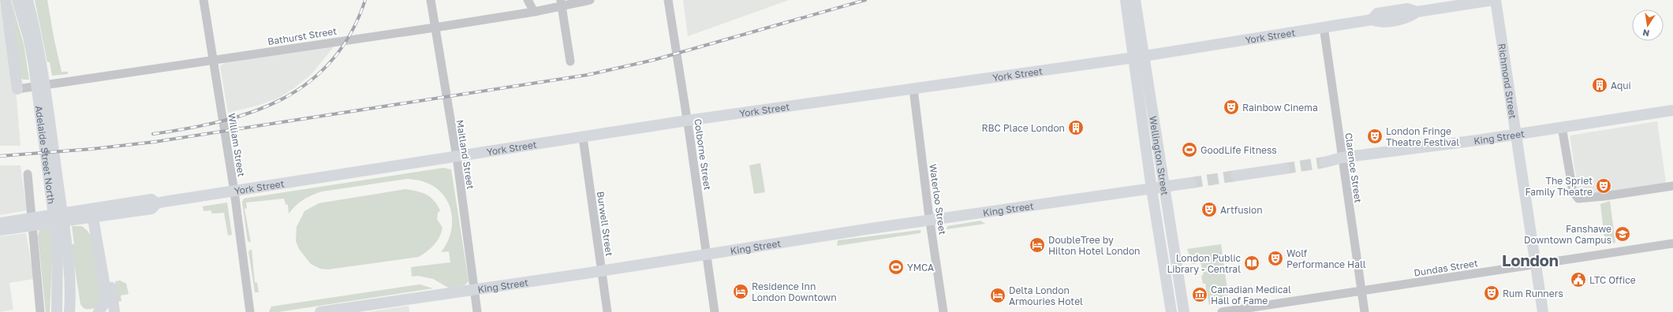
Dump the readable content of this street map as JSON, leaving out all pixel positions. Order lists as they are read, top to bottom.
{
  "streets": {
    "main road": [
      "York Street",
      "Richmond Street",
      "King Street",
      "Adelaide Street North",
      "Wellington Street"
    ],
    "street": [
      "Bathurst Street",
      "William Street",
      "Maitland Street",
      "Colborne Street",
      "Clarence Street",
      "Waterloo Street",
      "Burwell Street",
      "Dundas Street"
    ]
  },
  "crossings": [
    ["York Street", "William Street"],
    ["York Street", "Maitland Street"],
    ["York Street", "Colborne Street"],
    ["York Street", "Wellington Street"],
    ["York Street", "Clarence Street"],
    ["York Street", "Waterloo Street"],
    ["York Street", "Burwell Street"],
    ["Bathurst Street", "William Street"],
    ["Bathurst Street", "Maitland Street"],
    ["Richmond Street", "King Street"],
    ["Richmond Street", "Dundas Street"],
    ["King Street", "Maitland Street"],
    ["King Street", "Colborne Street"],
    ["King Street", "Wellington Street"],
    ["King Street", "Clarence Street"],
    ["King Street", "Waterloo Street"],
    ["King Street", "Burwell Street"],
    ["Clarence Street", "Dundas Street"]
  ],
  "districts": ["London"],
  "places": {
    "building": ["Aqui", "RBC Place London"],
    "theatre": [
      "Rainbow Cinema",
      "London Fringe Theatre Festival",
      "The Spriet Family Theatre",
      "Artfusion",
      "Wolf Performance Hall",
      "Rum Runners"
    ],
    "sports": ["GoodLife Fitness", "YMCA"],
    "school or university": ["Fanshawe Downtown Campus"],
    "hotel": ["DoubleTree by Hilton Hotel London", "Residence Inn London Downtown", "Delta London Armouries Hotel"],
    "library": ["London Public Library - Central"],
    "public building": ["LTC Office"],
    "museum": ["Canadian Medical Hall of Fame"]
  },
  "north": "bottom"
}
